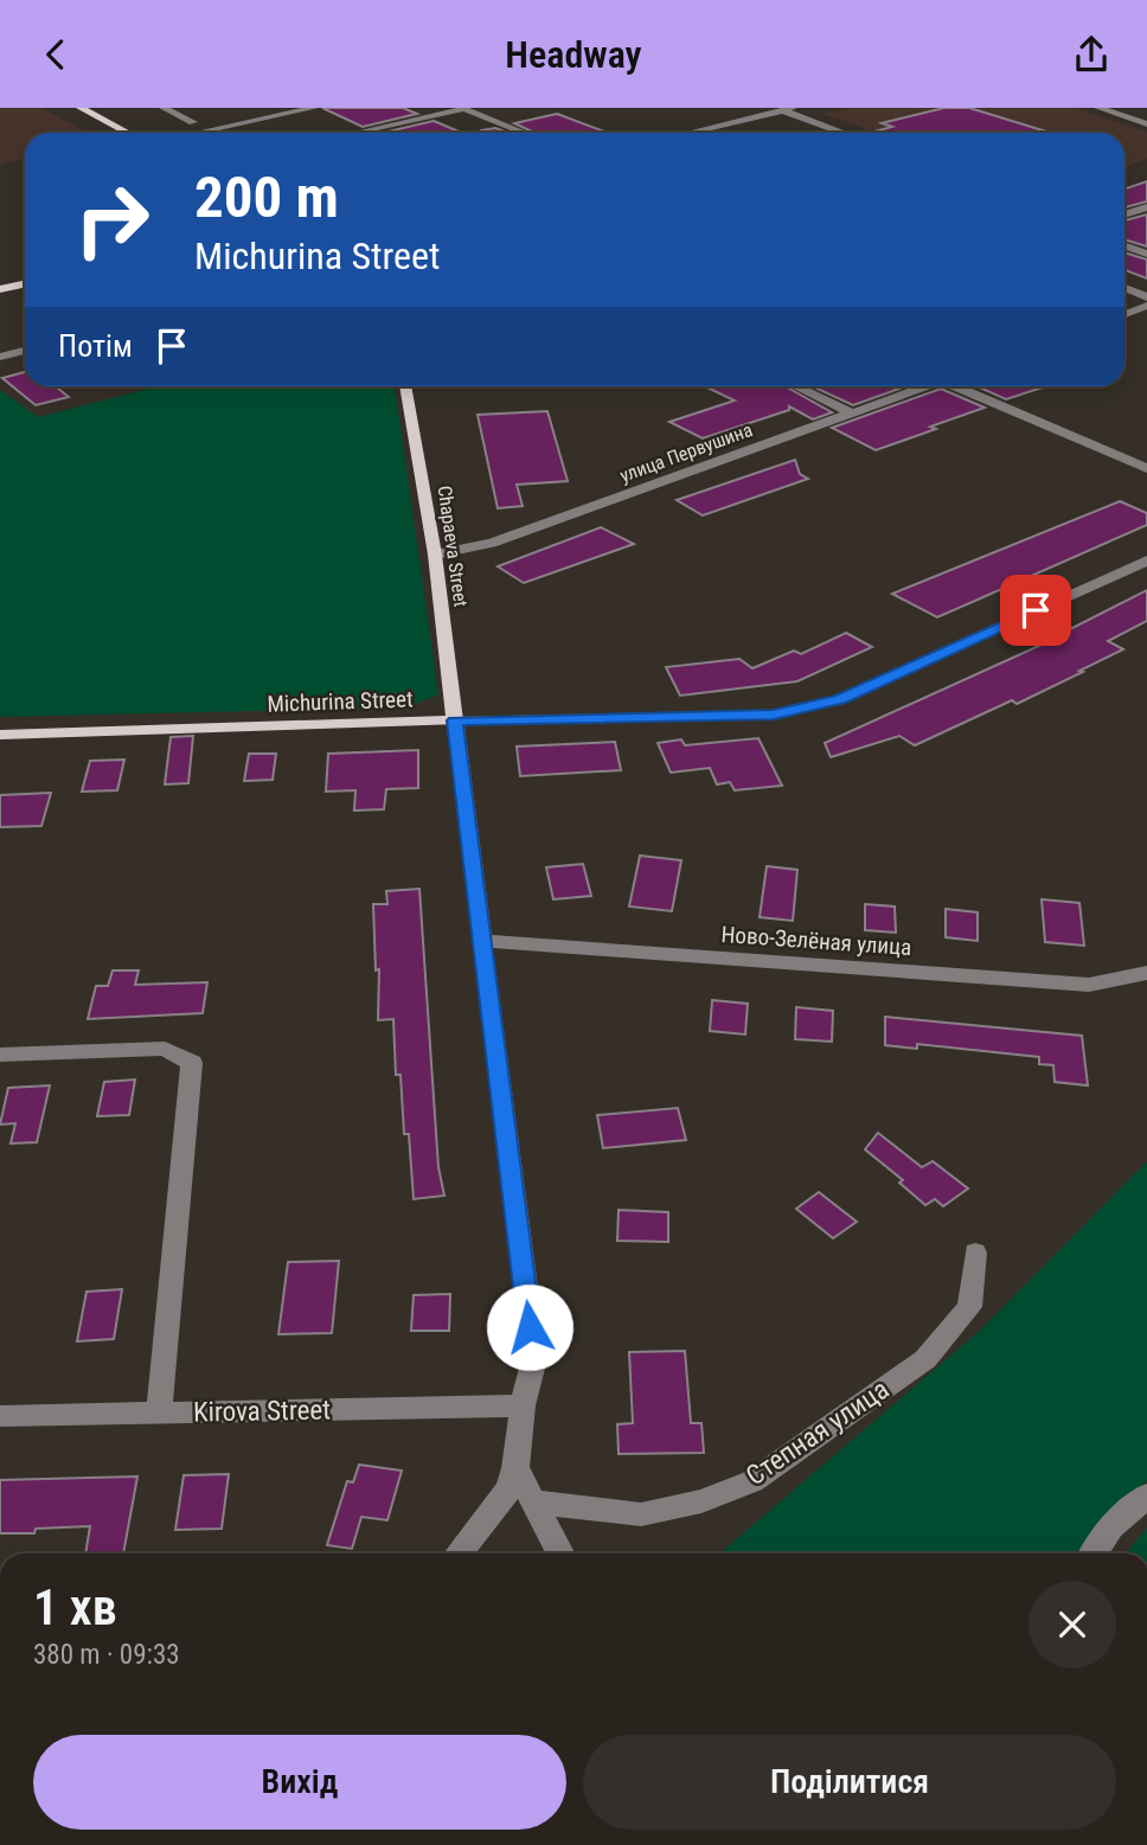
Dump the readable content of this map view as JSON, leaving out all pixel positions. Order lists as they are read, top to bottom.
{
  "streets": {
    "main road": ["Chapaeva Street", "Michurina Street"],
    "street": [
      "улица Первушина",
      "Ново-Зелёная улица",
      "Kirova Street",
      "Степная улица"
    ]
  },
  "crossings": [
    ["улица Первушина", "Chapaeva Street"],
    ["Chapaeva Street", "Michurina Street"]
  ],
  "page": {
    "header": "Headway",
    "turn": ["200 m", "Michurina Street"],
    "then": "Потім",
    "heading": ["1 хв", "380 m · 09:33"],
    "buttons": ["Вихід", "Поділитися"]
  }
}
